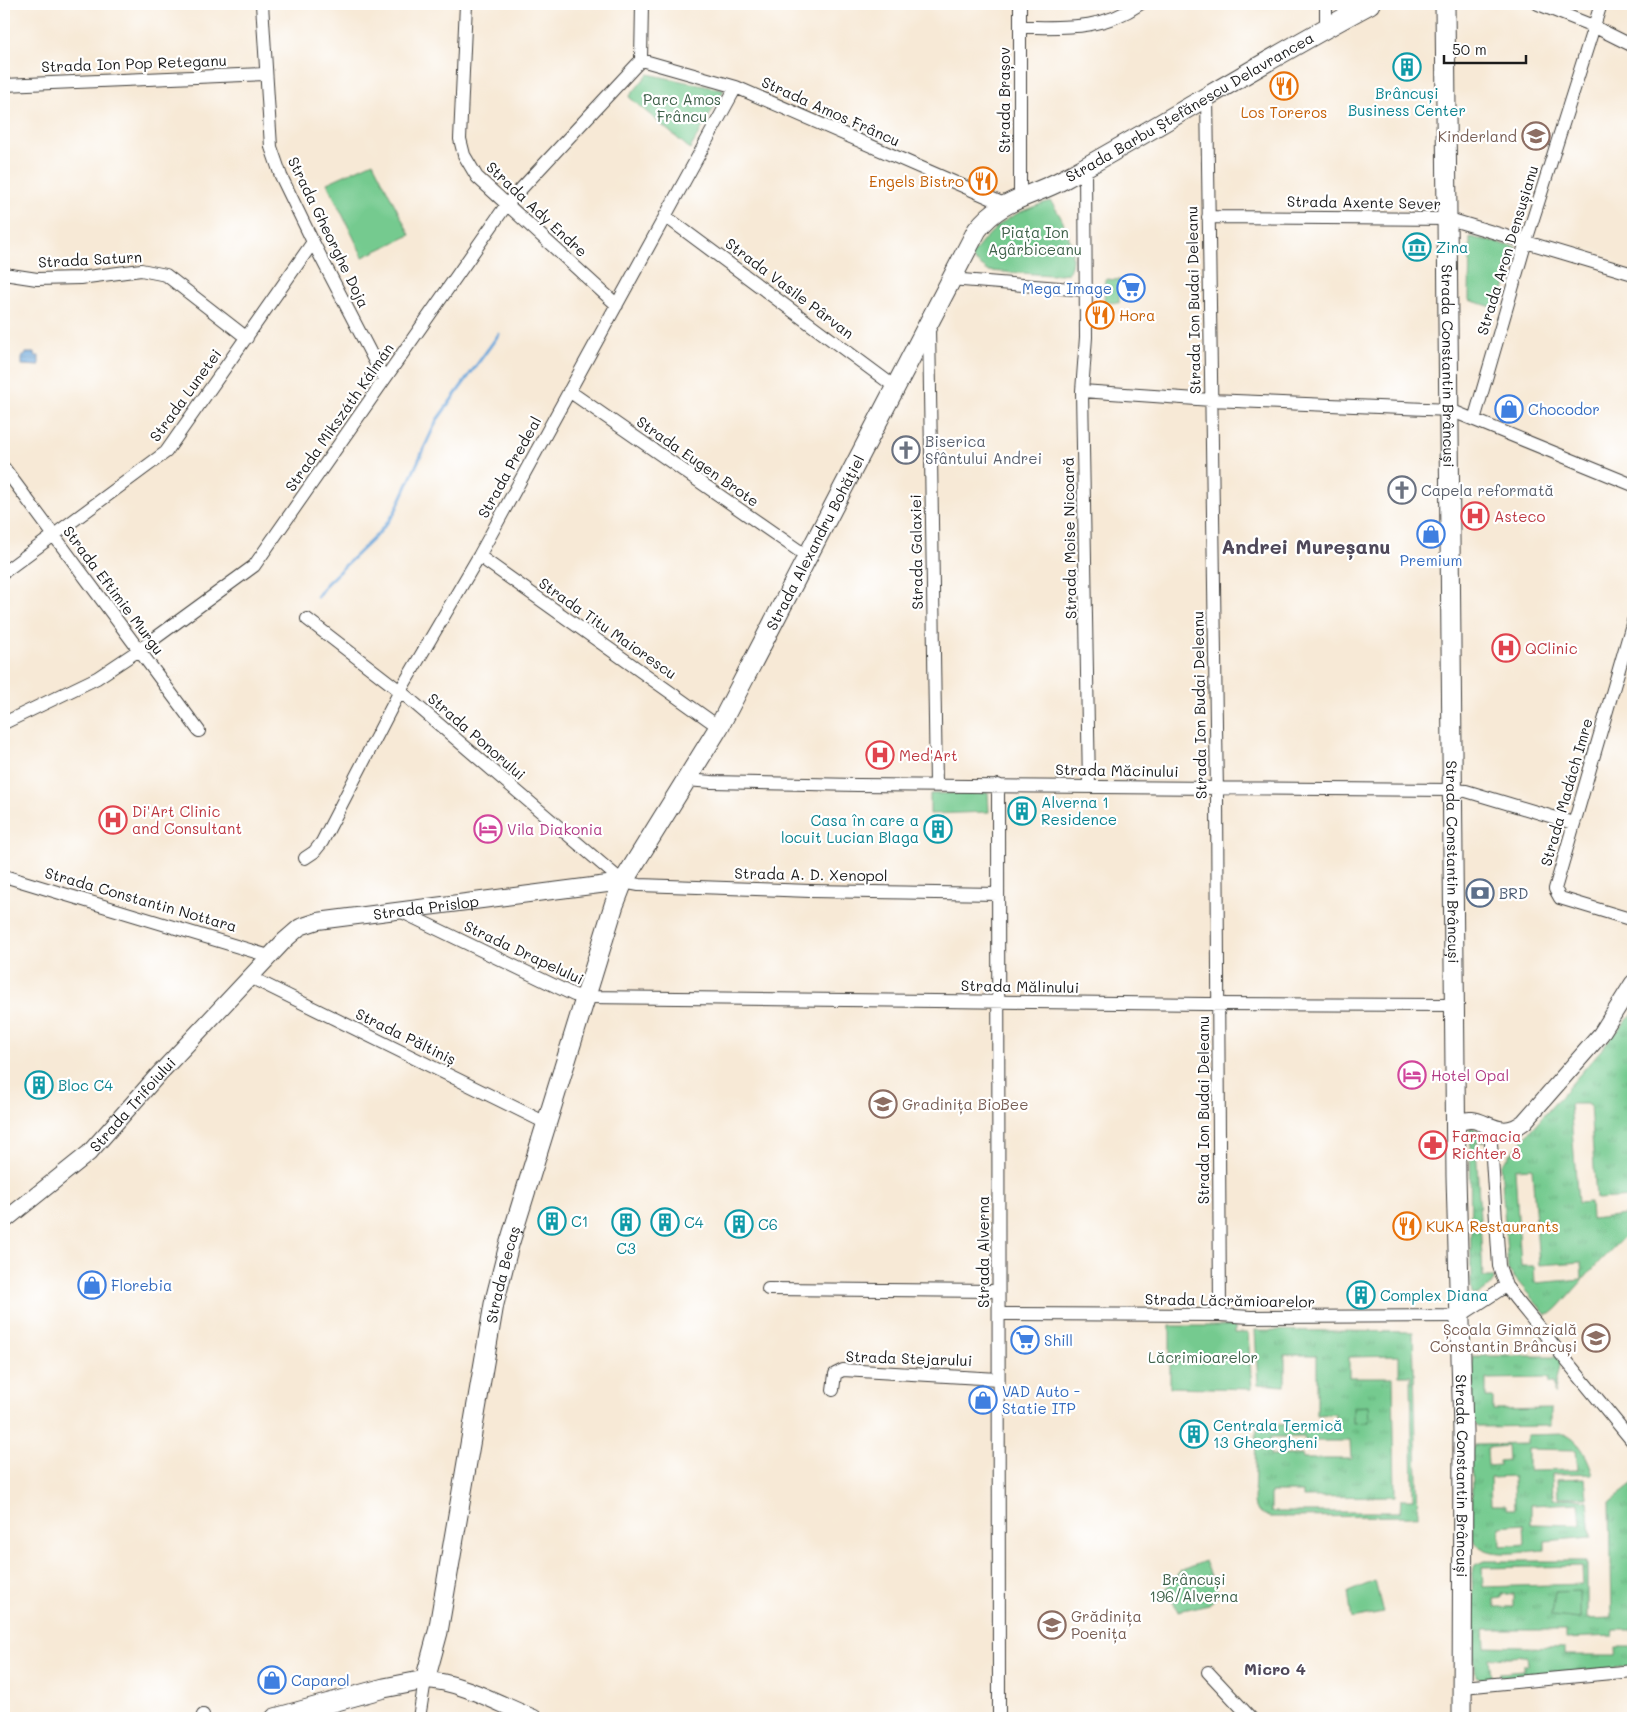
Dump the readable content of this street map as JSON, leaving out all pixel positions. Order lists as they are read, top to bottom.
{
  "streets": {
    "main road": [
      "Strada Barbu Ștefănescu Delavrancea",
      "Strada Constantin Brâncuși",
      "Strada Alexandru Bohățiel",
      "Strada Becaș"
    ],
    "street": [
      "Strada Ion Pop Reteganu",
      "Strada Brașov",
      "Strada Amos Frâncu",
      "Strada Axente Sever",
      "Strada Ady Endre",
      "Strada Gheorghe Doja",
      "Strada Aron Densușianu",
      "Strada Saturn",
      "Strada Vasile Pârvan",
      "Strada Ion Budai Deleanu",
      "Strada Lunetei",
      "Strada Mikszáth Kálmán",
      "Strada Eugen Brote",
      "Strada Predeal",
      "Strada Moise Nicoară",
      "Strada Galaxiei",
      "Strada Eftimie Murgu",
      "Strada Titu Maiorescu",
      "Strada Ponorului",
      "Strada Măcinului",
      "Strada Madách Imre",
      "Strada A. D. Xenopol",
      "Strada Constantin Nottara",
      "Strada Prislop",
      "Strada Drapelului",
      "Strada Mălinului",
      "Strada Păltiniș",
      "Strada Trifoiului",
      "Strada Alverna",
      "Strada Lăcrămioarelor",
      "Strada Stejarului"
    ]
  },
  "crossings": [
    ["Strada Ion Pop Reteganu", "Strada Gheorghe Doja"],
    ["Strada Brașov", "Strada Barbu Ștefănescu Delavrancea"],
    ["Strada Brașov", "Strada Amos Frâncu"],
    ["Strada Brașov", "Strada Alexandru Bohățiel"],
    ["Strada Barbu Ștefănescu Delavrancea", "Strada Amos Frâncu"],
    ["Strada Barbu Ștefănescu Delavrancea", "Strada Ion Budai Deleanu"],
    ["Strada Barbu Ștefănescu Delavrancea", "Strada Alexandru Bohățiel"],
    ["Strada Amos Frâncu", "Strada Mikszáth Kálmán"],
    ["Strada Amos Frâncu", "Strada Predeal"],
    ["Strada Amos Frâncu", "Strada Alexandru Bohățiel"],
    ["Strada Axente Sever", "Strada Aron Densușianu"],
    ["Strada Axente Sever", "Strada Ion Budai Deleanu"],
    ["Strada Axente Sever", "Strada Constantin Brâncuși"],
    ["Strada Ady Endre", "Strada Mikszáth Kálmán"],
    ["Strada Ady Endre", "Strada Predeal"],
    ["Strada Gheorghe Doja", "Strada Lunetei"],
    ["Strada Gheorghe Doja", "Strada Mikszáth Kálmán"],
    ["Strada Saturn", "Strada Lunetei"],
    ["Strada Vasile Pârvan", "Strada Predeal"],
    ["Strada Vasile Pârvan", "Strada Alexandru Bohățiel"],
    ["Strada Ion Budai Deleanu", "Strada Măcinului"],
    ["Strada Ion Budai Deleanu", "Strada Mălinului"],
    ["Strada Ion Budai Deleanu", "Strada Lăcrămioarelor"],
    ["Strada Constantin Brâncuși", "Strada Măcinului"],
    ["Strada Constantin Brâncuși", "Strada Mălinului"],
    ["Strada Constantin Brâncuși", "Strada Lăcrămioarelor"],
    ["Strada Lunetei", "Strada Eftimie Murgu"],
    ["Strada Mikszáth Kálmán", "Strada Eftimie Murgu"],
    ["Strada Eugen Brote", "Strada Predeal"],
    ["Strada Eugen Brote", "Strada Alexandru Bohățiel"],
    ["Strada Predeal", "Strada Titu Maiorescu"],
    ["Strada Predeal", "Strada Ponorului"],
    ["Strada Moise Nicoară", "Strada Măcinului"],
    ["Strada Alexandru Bohățiel", "Strada Galaxiei"],
    ["Strada Alexandru Bohățiel", "Strada Titu Maiorescu"],
    ["Strada Alexandru Bohățiel", "Strada Ponorului"],
    ["Strada Alexandru Bohățiel", "Strada Măcinului"],
    ["Strada Alexandru Bohățiel", "Strada A. D. Xenopol"],
    ["Strada Alexandru Bohățiel", "Strada Prislop"],
    ["Strada Alexandru Bohățiel", "Strada Becaș"],
    ["Strada Galaxiei", "Strada Măcinului"],
    ["Strada Ponorului", "Strada A. D. Xenopol"],
    ["Strada Ponorului", "Strada Prislop"],
    ["Strada Ponorului", "Strada Becaș"],
    ["Strada Măcinului", "Strada Madách Imre"],
    ["Strada Măcinului", "Strada Alverna"],
    ["Strada A. D. Xenopol", "Strada Prislop"],
    ["Strada A. D. Xenopol", "Strada Alverna"],
    ["Strada A. D. Xenopol", "Strada Becaș"],
    ["Strada Constantin Nottara", "Strada Prislop"],
    ["Strada Prislop", "Strada Drapelului"],
    ["Strada Prislop", "Strada Păltiniș"],
    ["Strada Prislop", "Strada Trifoiului"],
    ["Strada Prislop", "Strada Becaș"],
    ["Strada Drapelului", "Strada Mălinului"],
    ["Strada Drapelului", "Strada Becaș"],
    ["Strada Mălinului", "Strada Alverna"],
    ["Strada Mălinului", "Strada Becaș"],
    ["Strada Păltiniș", "Strada Trifoiului"],
    ["Strada Păltiniș", "Strada Becaș"],
    ["Strada Alverna", "Strada Lăcrămioarelor"],
    ["Strada Alverna", "Strada Stejarului"]
  ],
  "districts": ["Andrei Mureșanu", "Micro 4"],
  "parks": [
    "Parc Amos Frâncu",
    "Piața Ion Agârbiceanu",
    "Lăcrimioarelor",
    "Brâncuși 196/Alverna"
  ],
  "places": {
    "building": [
      "Brâncuși Business Center",
      "Alverna 1 Residence",
      "Casa în care a locuit Lucian Blaga",
      "Bloc C4",
      "C1",
      "C3",
      "C4",
      "C6",
      "Complex Diana",
      "Centrala Termică 13 Gheorgheni"
    ],
    "restaurant": [
      "Los Toreros",
      "Engels Bistro",
      "Hora",
      "KUKA Restaurants"
    ],
    "school or university": [
      "Kinderland",
      "Gradinița BioBee",
      "Școala Gimnazială Constantin Brâncuși",
      "Grădinița Poenița"
    ],
    "museum": ["Zina"],
    "supermarket": ["Mega Image", "Shill"],
    "shop": [
      "Chocodor",
      "Premium",
      "Florebia",
      "VAD Auto - Statie ITP",
      "Caparol"
    ],
    "church": ["Biserica Sfântului Andrei", "Capela reformată"],
    "hospital": [
      "Asteco",
      "QClinic",
      "Med'Art",
      "Di'Art Clinic and Consultant"
    ],
    "hotel": ["Vila Diakonia", "Hotel Opal"],
    "bank": ["BRD"],
    "pharmacy": ["Farmacia Richter 8"]
  },
  "scale_bar": "50 m"
}
